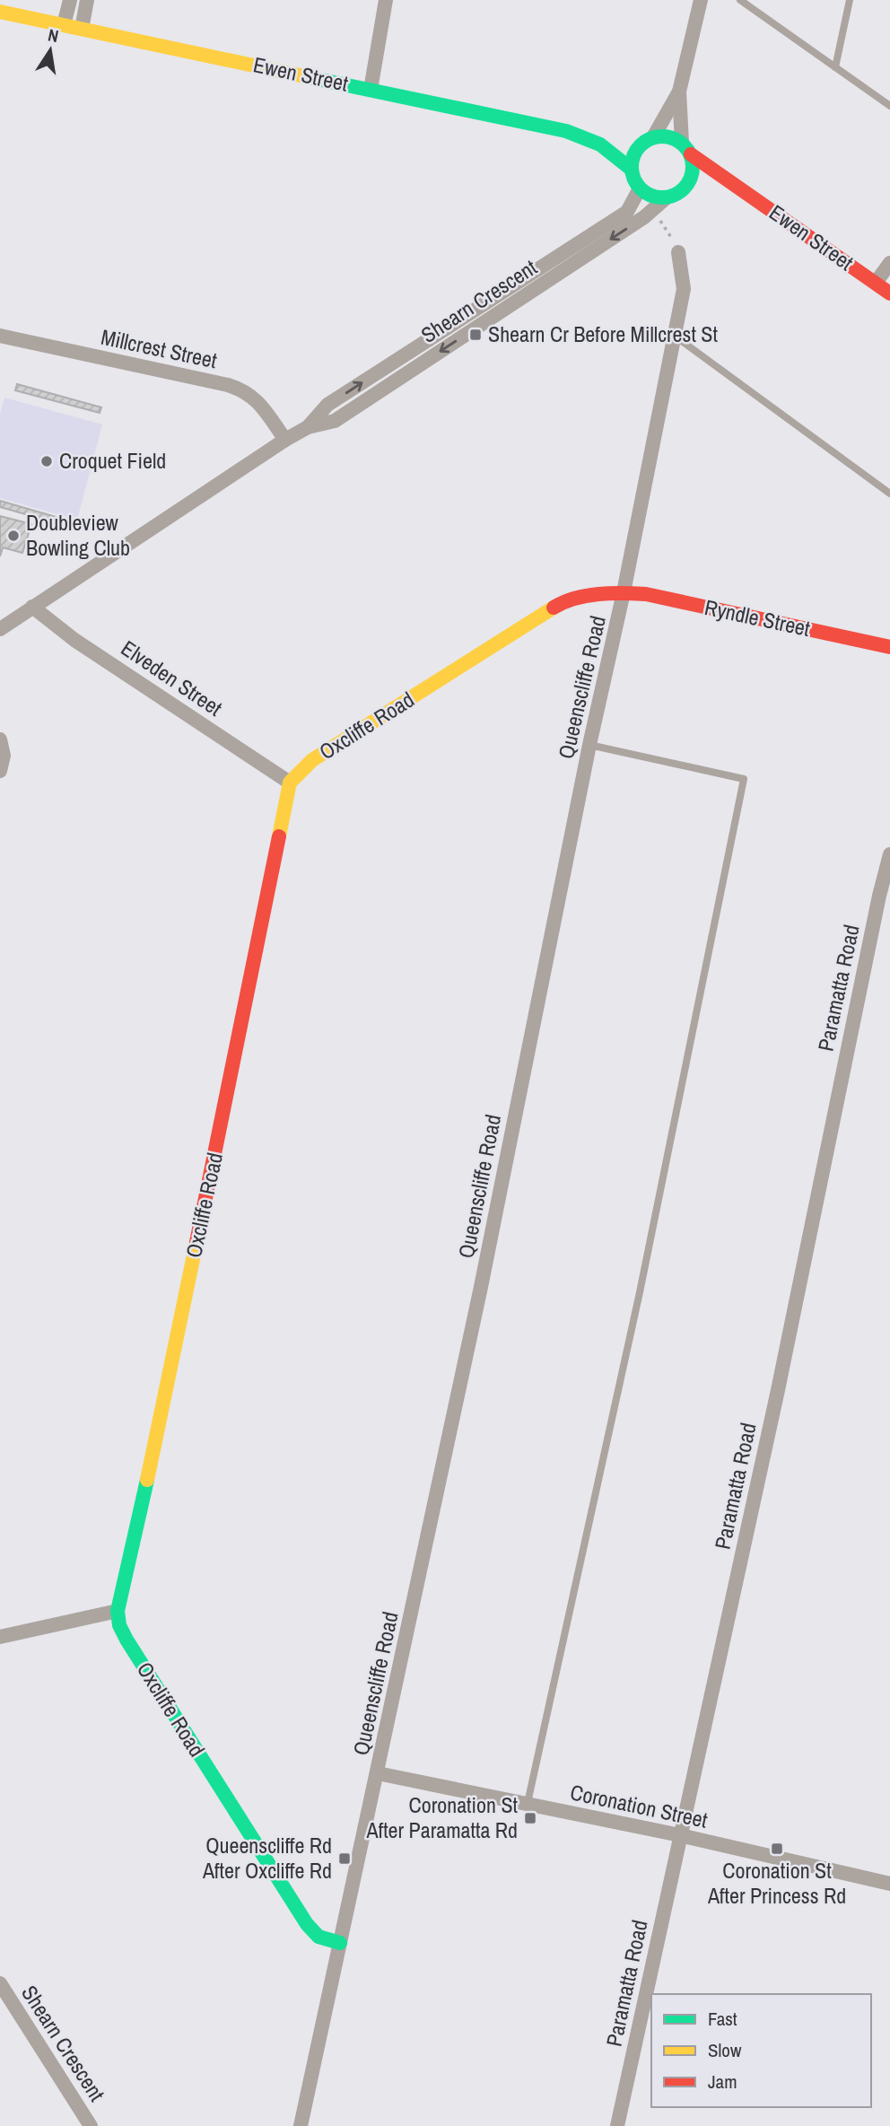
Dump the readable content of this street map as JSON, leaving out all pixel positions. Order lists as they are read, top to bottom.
{
  "streets": {
    "street": [
      "Ewen Street",
      "Shearn Crescent",
      "Millcrest Street",
      "Ryndle Street",
      "Elveden Street",
      "Queenscliffe Road",
      "Oxcliffe Road",
      "Paramatta Road",
      "Coronation Street"
    ]
  },
  "crossings": [
    ["Ewen Street", "Shearn Crescent"],
    ["Shearn Crescent", "Millcrest Street"],
    ["Shearn Crescent", "Elveden Street"],
    ["Ryndle Street", "Queenscliffe Road"],
    ["Ryndle Street", "Oxcliffe Road"],
    ["Elveden Street", "Oxcliffe Road"],
    ["Queenscliffe Road", "Oxcliffe Road"],
    ["Queenscliffe Road", "Coronation Street"],
    ["Paramatta Road", "Coronation Street"]
  ],
  "places": {
    "transit": [
      "Shearn Cr Before Millcrest St",
      "Coronation St After Paramatta Rd",
      "Coronation St After Princess Rd",
      "Queenscliffe Rd After Oxcliffe Rd"
    ],
    "other": ["Croquet Field", "Doubleview Bowling Club"]
  },
  "legend": ["Fast", "Slow", "Jam"],
  "north": "top"
}
